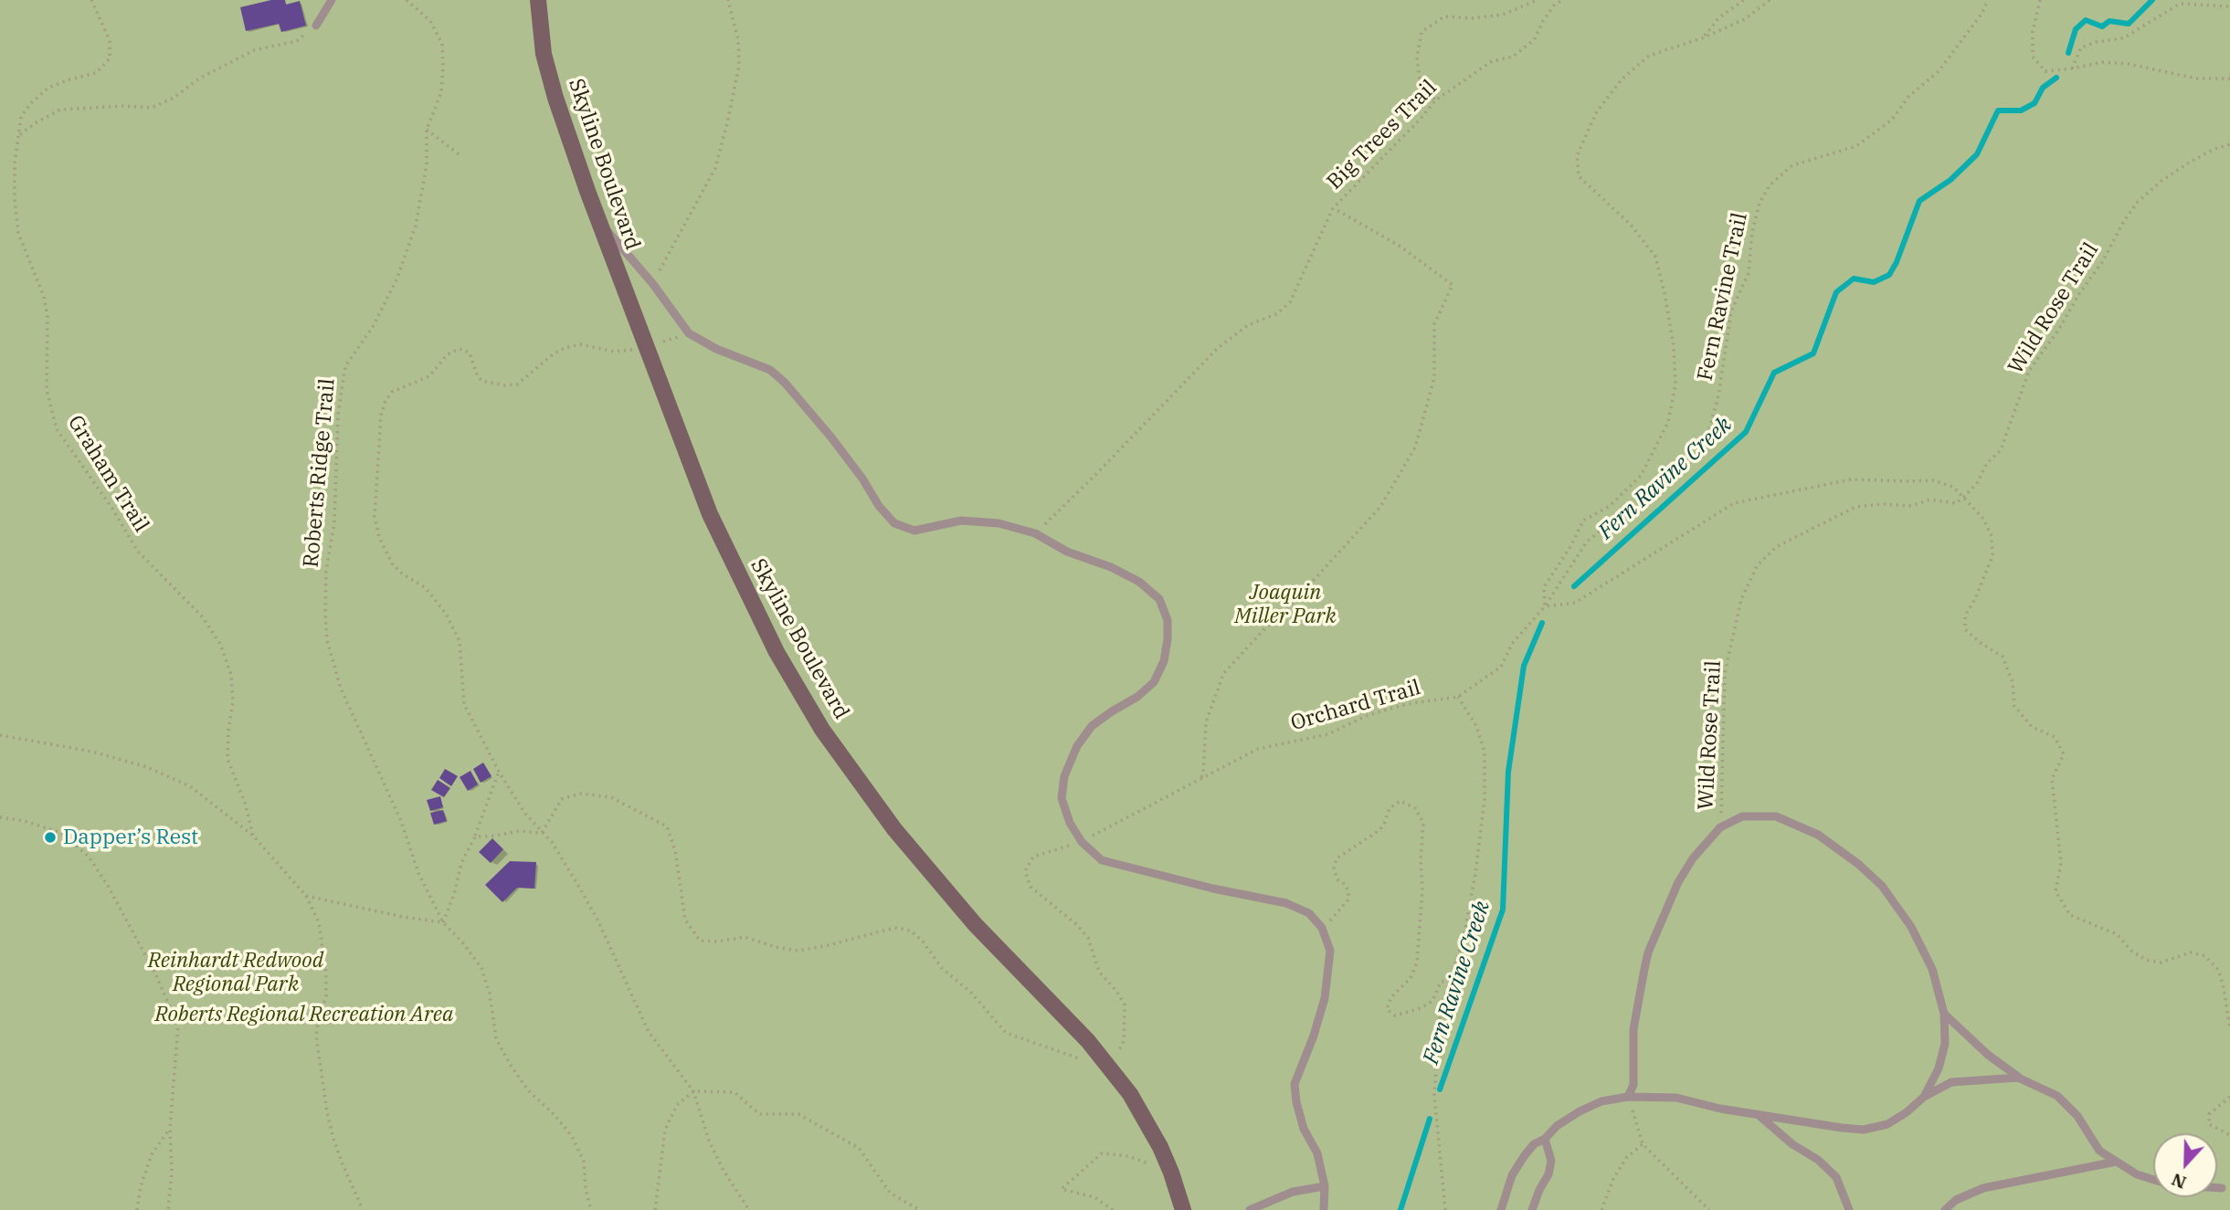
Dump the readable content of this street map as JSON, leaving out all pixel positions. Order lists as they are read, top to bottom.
{
  "streets": {
    "main road": ["Skyline Boulevard"],
    "path": [
      "Big Trees Trail",
      "Fern Ravine Trail",
      "Wild Rose Trail",
      "Roberts Ridge Trail",
      "Graham Trail",
      "Orchard Trail"
    ]
  },
  "crossings": [
    ["Skyline Boulevard", "Orchard Trail"],
    ["Fern Ravine Trail", "Orchard Trail"]
  ],
  "water": ["Fern Ravine Creek"],
  "parks": ["Joaquin Miller Park", "Reinhardt Redwood Regional Park", "Roberts Regional Recreation Area"],
  "places": ["Dapper’s Rest"],
  "north": "bottom"
}
